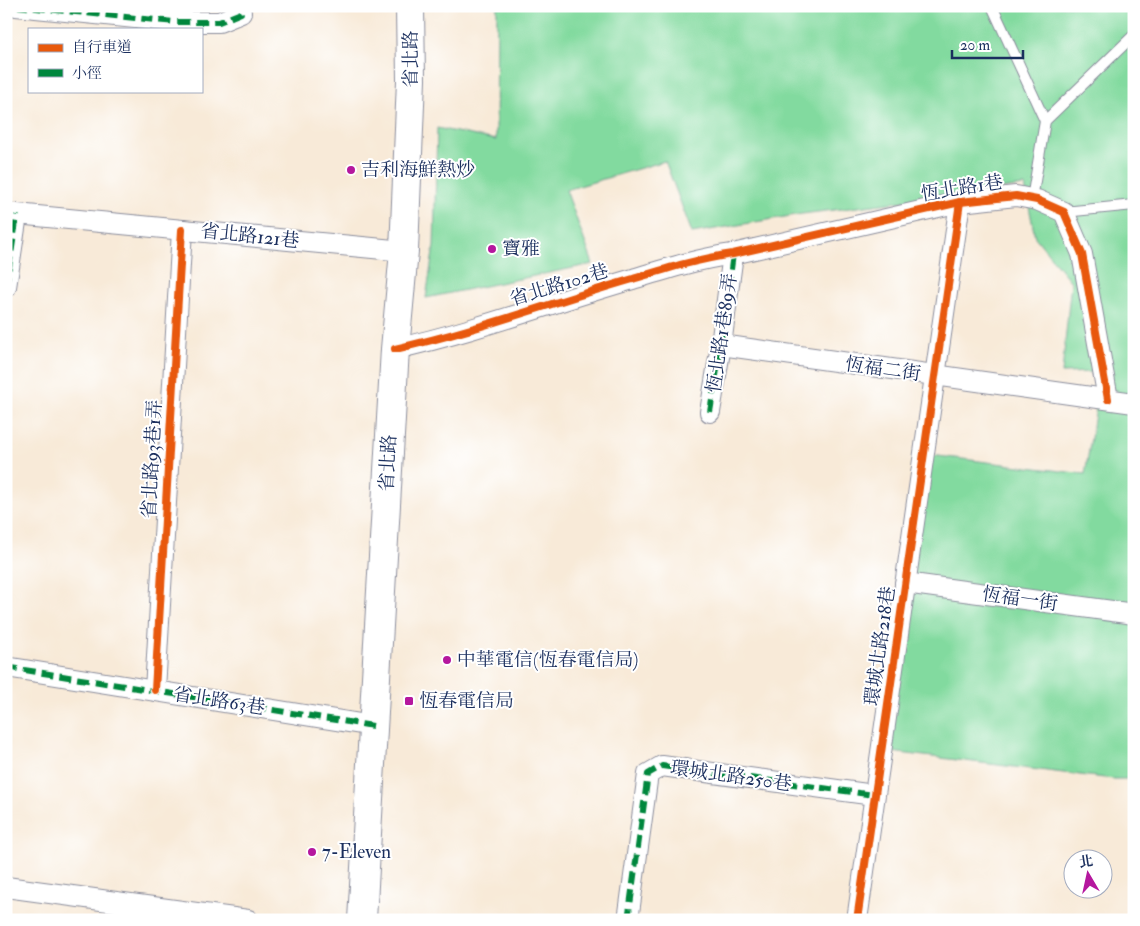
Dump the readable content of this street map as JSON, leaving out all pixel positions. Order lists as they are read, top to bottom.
{
  "streets": {
    "main road": ["省北路"],
    "street": [
      "恆北路1巷",
      "省北路121巷",
      "省北路102巷",
      "恆北路1巷89弄",
      "恆福二街",
      "省北路93巷1弄",
      "恆福一街",
      "環城北路218巷",
      "省北路63巷",
      "環城北路250巷"
    ]
  },
  "crossings": [
    ["省北路", "省北路121巷"],
    ["省北路", "省北路102巷"],
    ["省北路", "省北路63巷"],
    ["恆北路1巷", "省北路102巷"],
    ["恆北路1巷", "恆北路1巷89弄"],
    ["恆北路1巷", "環城北路218巷"],
    ["省北路121巷", "省北路93巷1弄"],
    ["省北路102巷", "恆北路1巷89弄"],
    ["恆北路1巷89弄", "恆福二街"],
    ["恆福二街", "環城北路218巷"],
    ["省北路93巷1弄", "省北路63巷"],
    ["恆福一街", "環城北路218巷"],
    ["環城北路218巷", "環城北路250巷"]
  ],
  "places": {
    "other": [
      "吉利海鮮熱炒",
      "寶雅",
      "中華電信(恆春電信局)",
      "7-Eleven"
    ],
    "transit": ["恆春電信局"]
  },
  "legend": ["自行車道", "小徑"],
  "scale_bar": "20 m",
  "north": "top"
}
